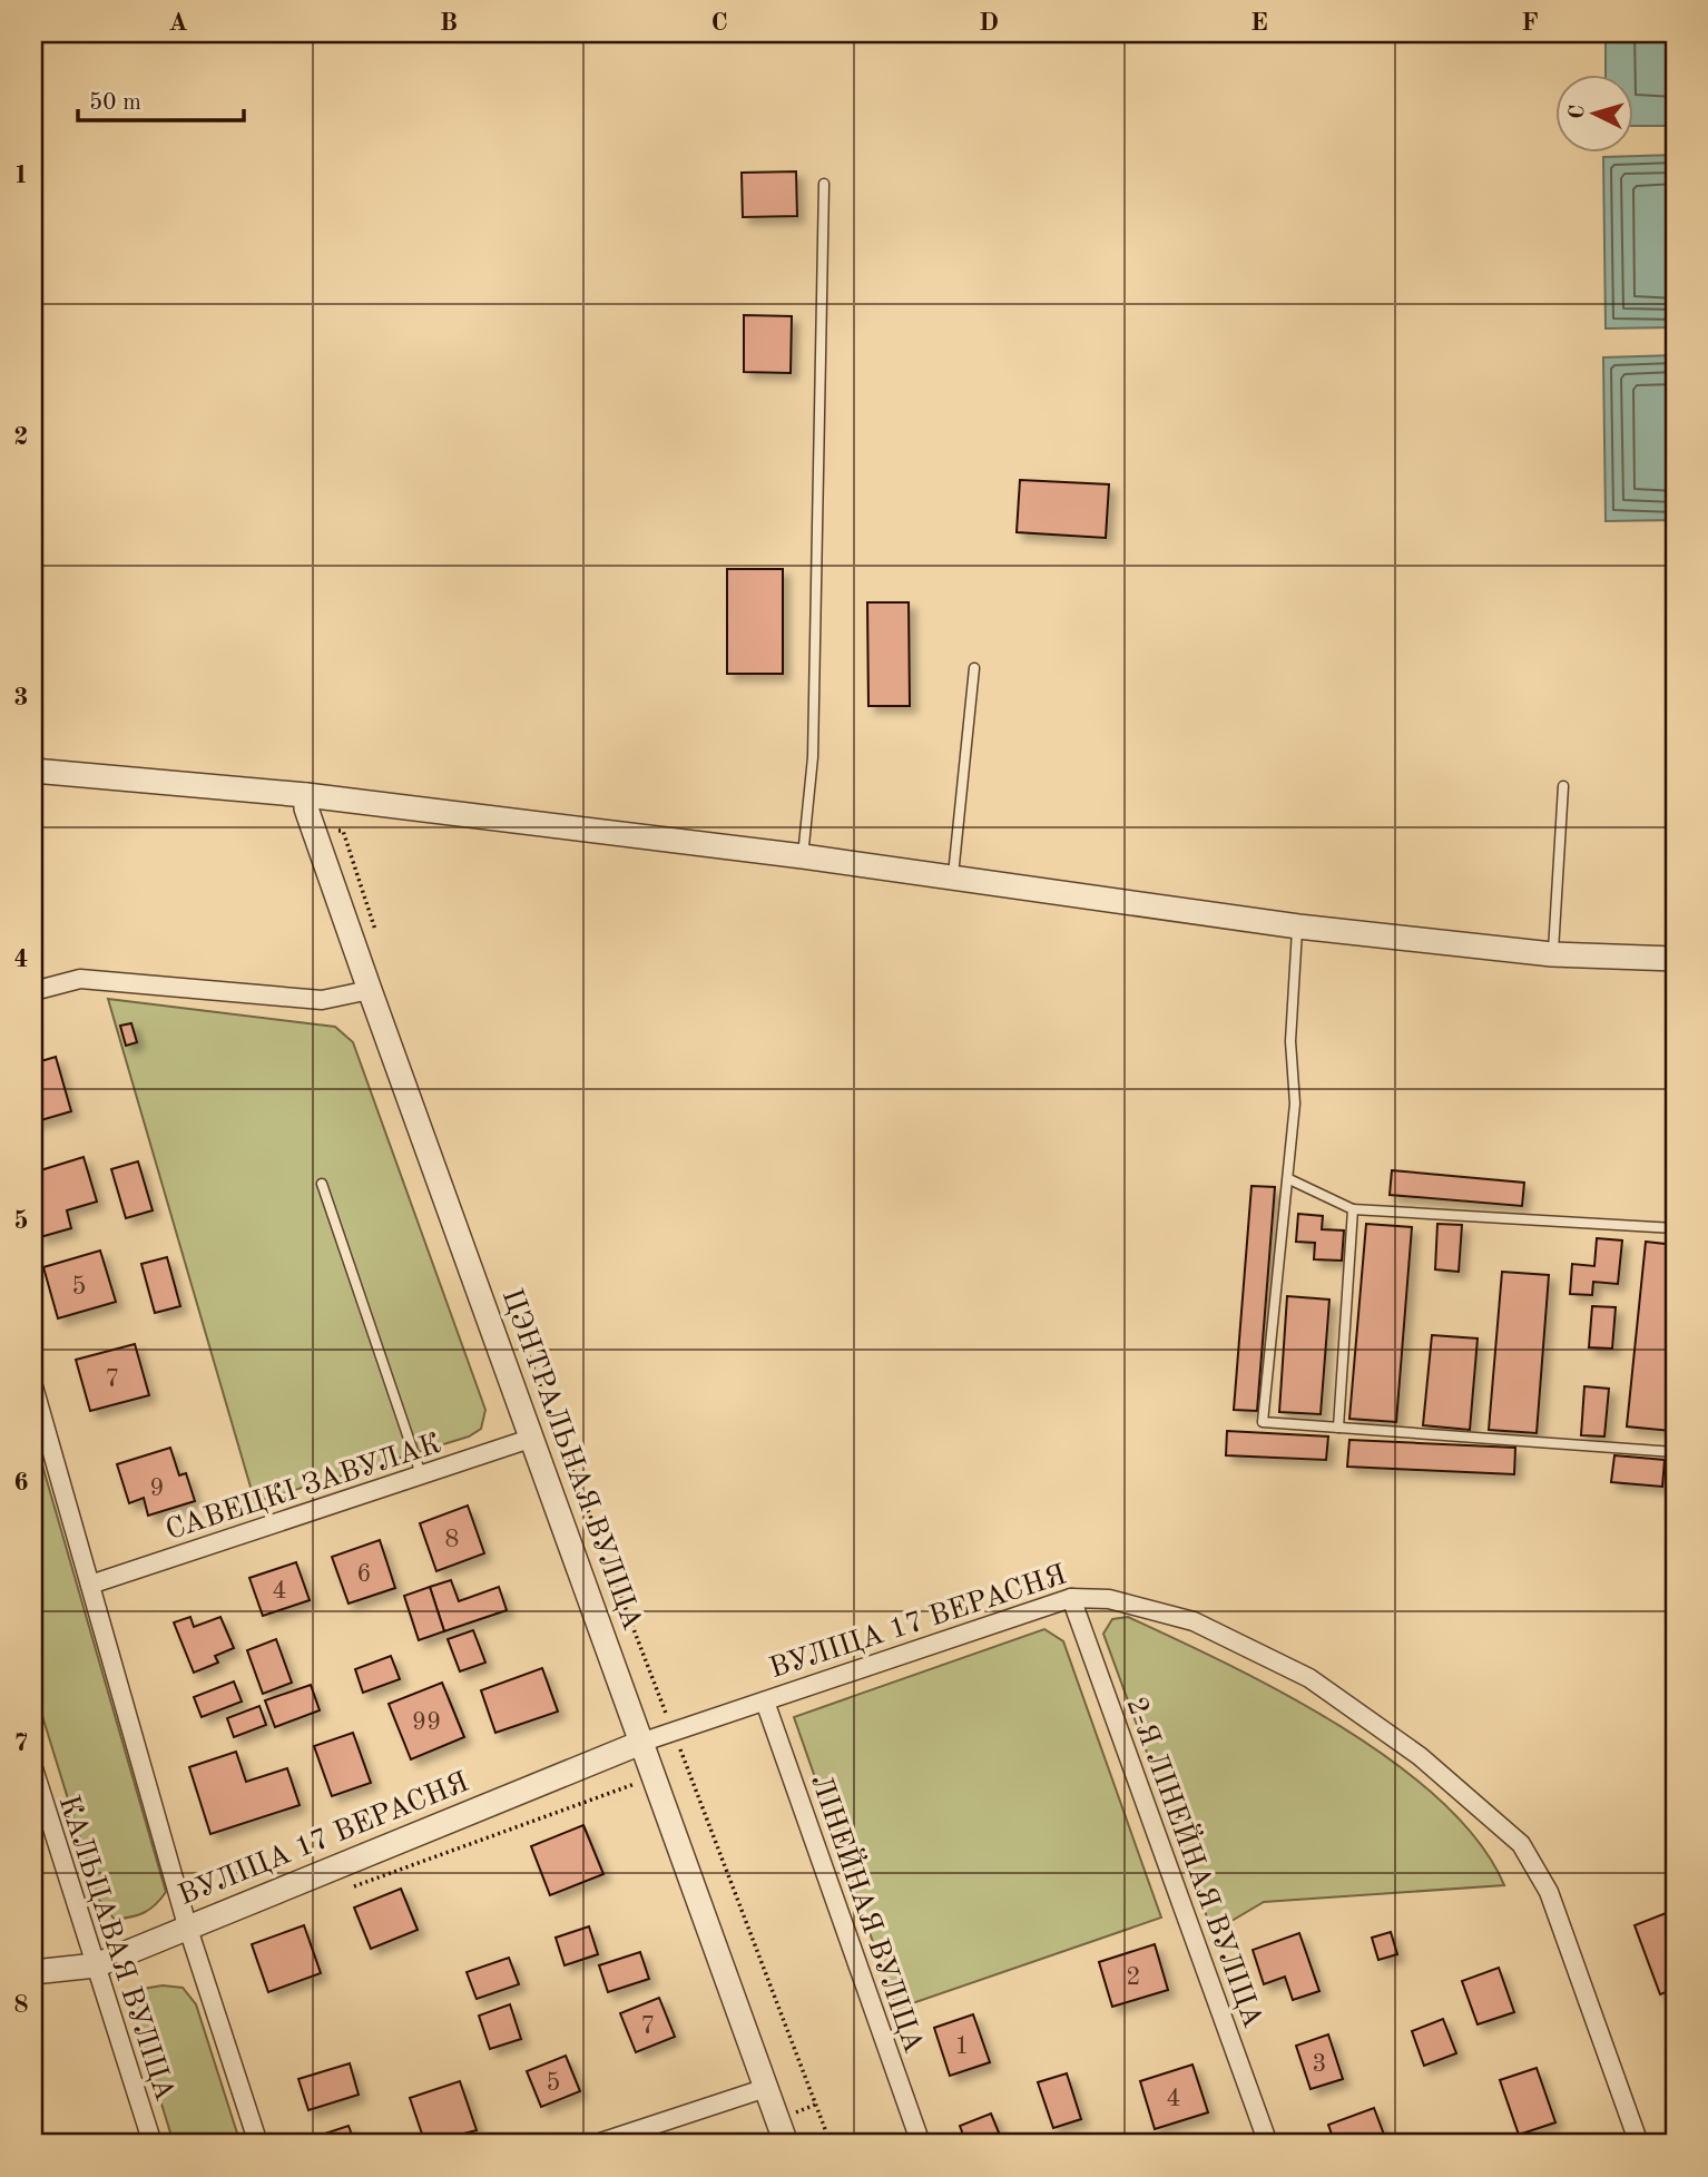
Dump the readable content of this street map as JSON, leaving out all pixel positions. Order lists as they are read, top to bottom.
{
  "streets": {
    "street": [
      "ЦЭНТРАЛЬНАЯ ВУЛІЦА",
      "САВЕЦКІ ЗАВУЛАК",
      "ВУЛІЦА 17 ВЕРАСНЯ",
      "2-Я ЛІНЕЙНАЯ ВУЛІЦА",
      "ЛІНЕЙНАЯ ВУЛІЦА",
      "КАЛЬЦАВАЯ ВУЛІЦА"
    ]
  },
  "crossings": [
    ["ЦЭНТРАЛЬНАЯ ВУЛІЦА", "САВЕЦКІ ЗАВУЛАК"],
    ["ЦЭНТРАЛЬНАЯ ВУЛІЦА", "ВУЛІЦА 17 ВЕРАСНЯ"],
    ["ВУЛІЦА 17 ВЕРАСНЯ", "2-Я ЛІНЕЙНАЯ ВУЛІЦА"],
    ["ВУЛІЦА 17 ВЕРАСНЯ", "ЛІНЕЙНАЯ ВУЛІЦА"],
    ["ВУЛІЦА 17 ВЕРАСНЯ", "КАЛЬЦАВАЯ ВУЛІЦА"]
  ],
  "house_numbers": [
    "5",
    "7",
    "9",
    "8",
    "6",
    "4",
    "99",
    "2",
    "7",
    "1",
    "3",
    "5",
    "4"
  ],
  "scale_bar": "50 m",
  "north": "left",
  "grid": {
    "columns": [
      "A",
      "B",
      "C",
      "D",
      "E",
      "F"
    ],
    "rows": [
      "1",
      "2",
      "3",
      "4",
      "5",
      "6",
      "7",
      "8"
    ]
  }
}
